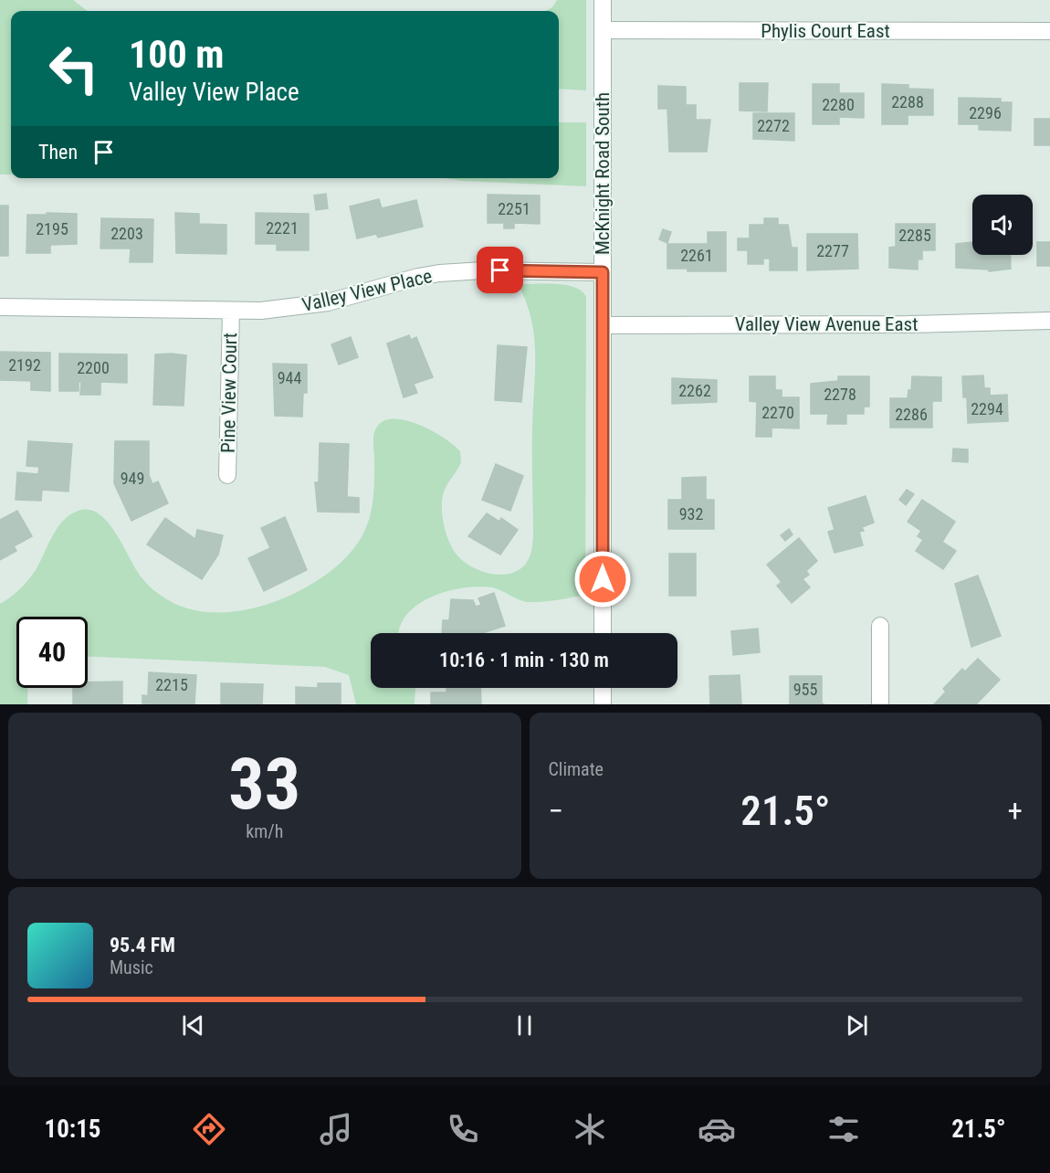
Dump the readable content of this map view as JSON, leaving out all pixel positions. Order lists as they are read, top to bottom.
{
  "streets": {
    "street": [
      "Phylis Court East",
      "McKnight Road South",
      "Valley View Place",
      "Valley View Avenue East",
      "Pine View Court"
    ]
  },
  "crossings": [
    ["Phylis Court East", "McKnight Road South"],
    ["McKnight Road South", "Valley View Place"],
    ["McKnight Road South", "Valley View Avenue East"],
    ["Valley View Place", "Pine View Court"]
  ],
  "house_numbers": [
    "2288",
    "2280",
    "2296",
    "2272",
    "2251",
    "2221",
    "2195",
    "2203",
    "2285",
    "2277",
    "2261",
    "2192",
    "2200",
    "944",
    "2262",
    "2278",
    "2294",
    "2270",
    "2286",
    "949",
    "932",
    "2215",
    "955"
  ],
  "page": {
    "turn": ["100 m", "Valley View Place"],
    "then": "Then",
    "limit": "40",
    "trip": "10:16 · 1 min · 130 m",
    "tile": [
      ["33", "km/h"],
      "Climate"
    ],
    "heat": ["−", "21.5°", "+"],
    "song": ["95.4 FM", "Music"],
    "tabs": ["10:15", "21.5°"]
  }
}
